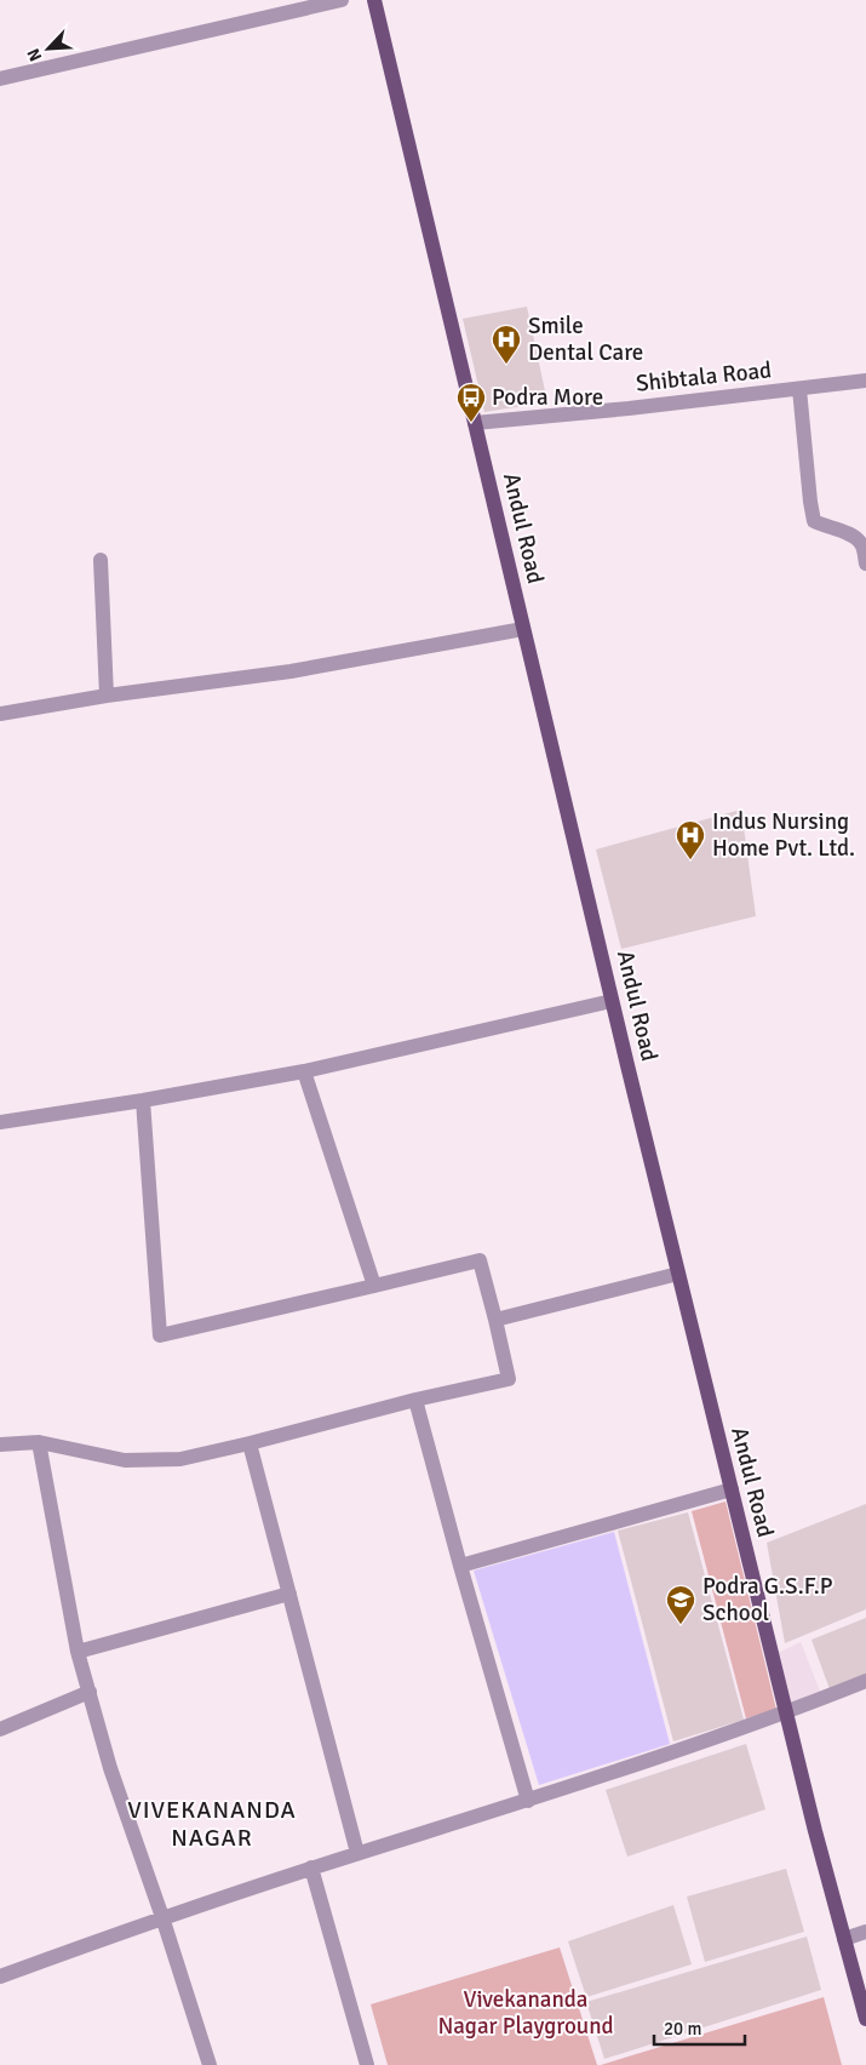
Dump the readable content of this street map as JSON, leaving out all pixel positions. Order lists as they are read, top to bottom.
{
  "streets": {
    "main road": ["Andul Road"],
    "street": ["Shibtala Road"]
  },
  "crossings": [
    ["Shibtala Road", "Andul Road"]
  ],
  "districts": ["VIVEKANANDA NAGAR"],
  "parks": ["Vivekananda Nagar Playground"],
  "places": {
    "hospital": ["Smile Dental Care", "Indus Nursing Home Pvt. Ltd."],
    "bus stop": ["Podra More"],
    "school or university": ["Podra G.S.F.P School"]
  },
  "scale_bar": "20 m",
  "north": "bottom left"
}
